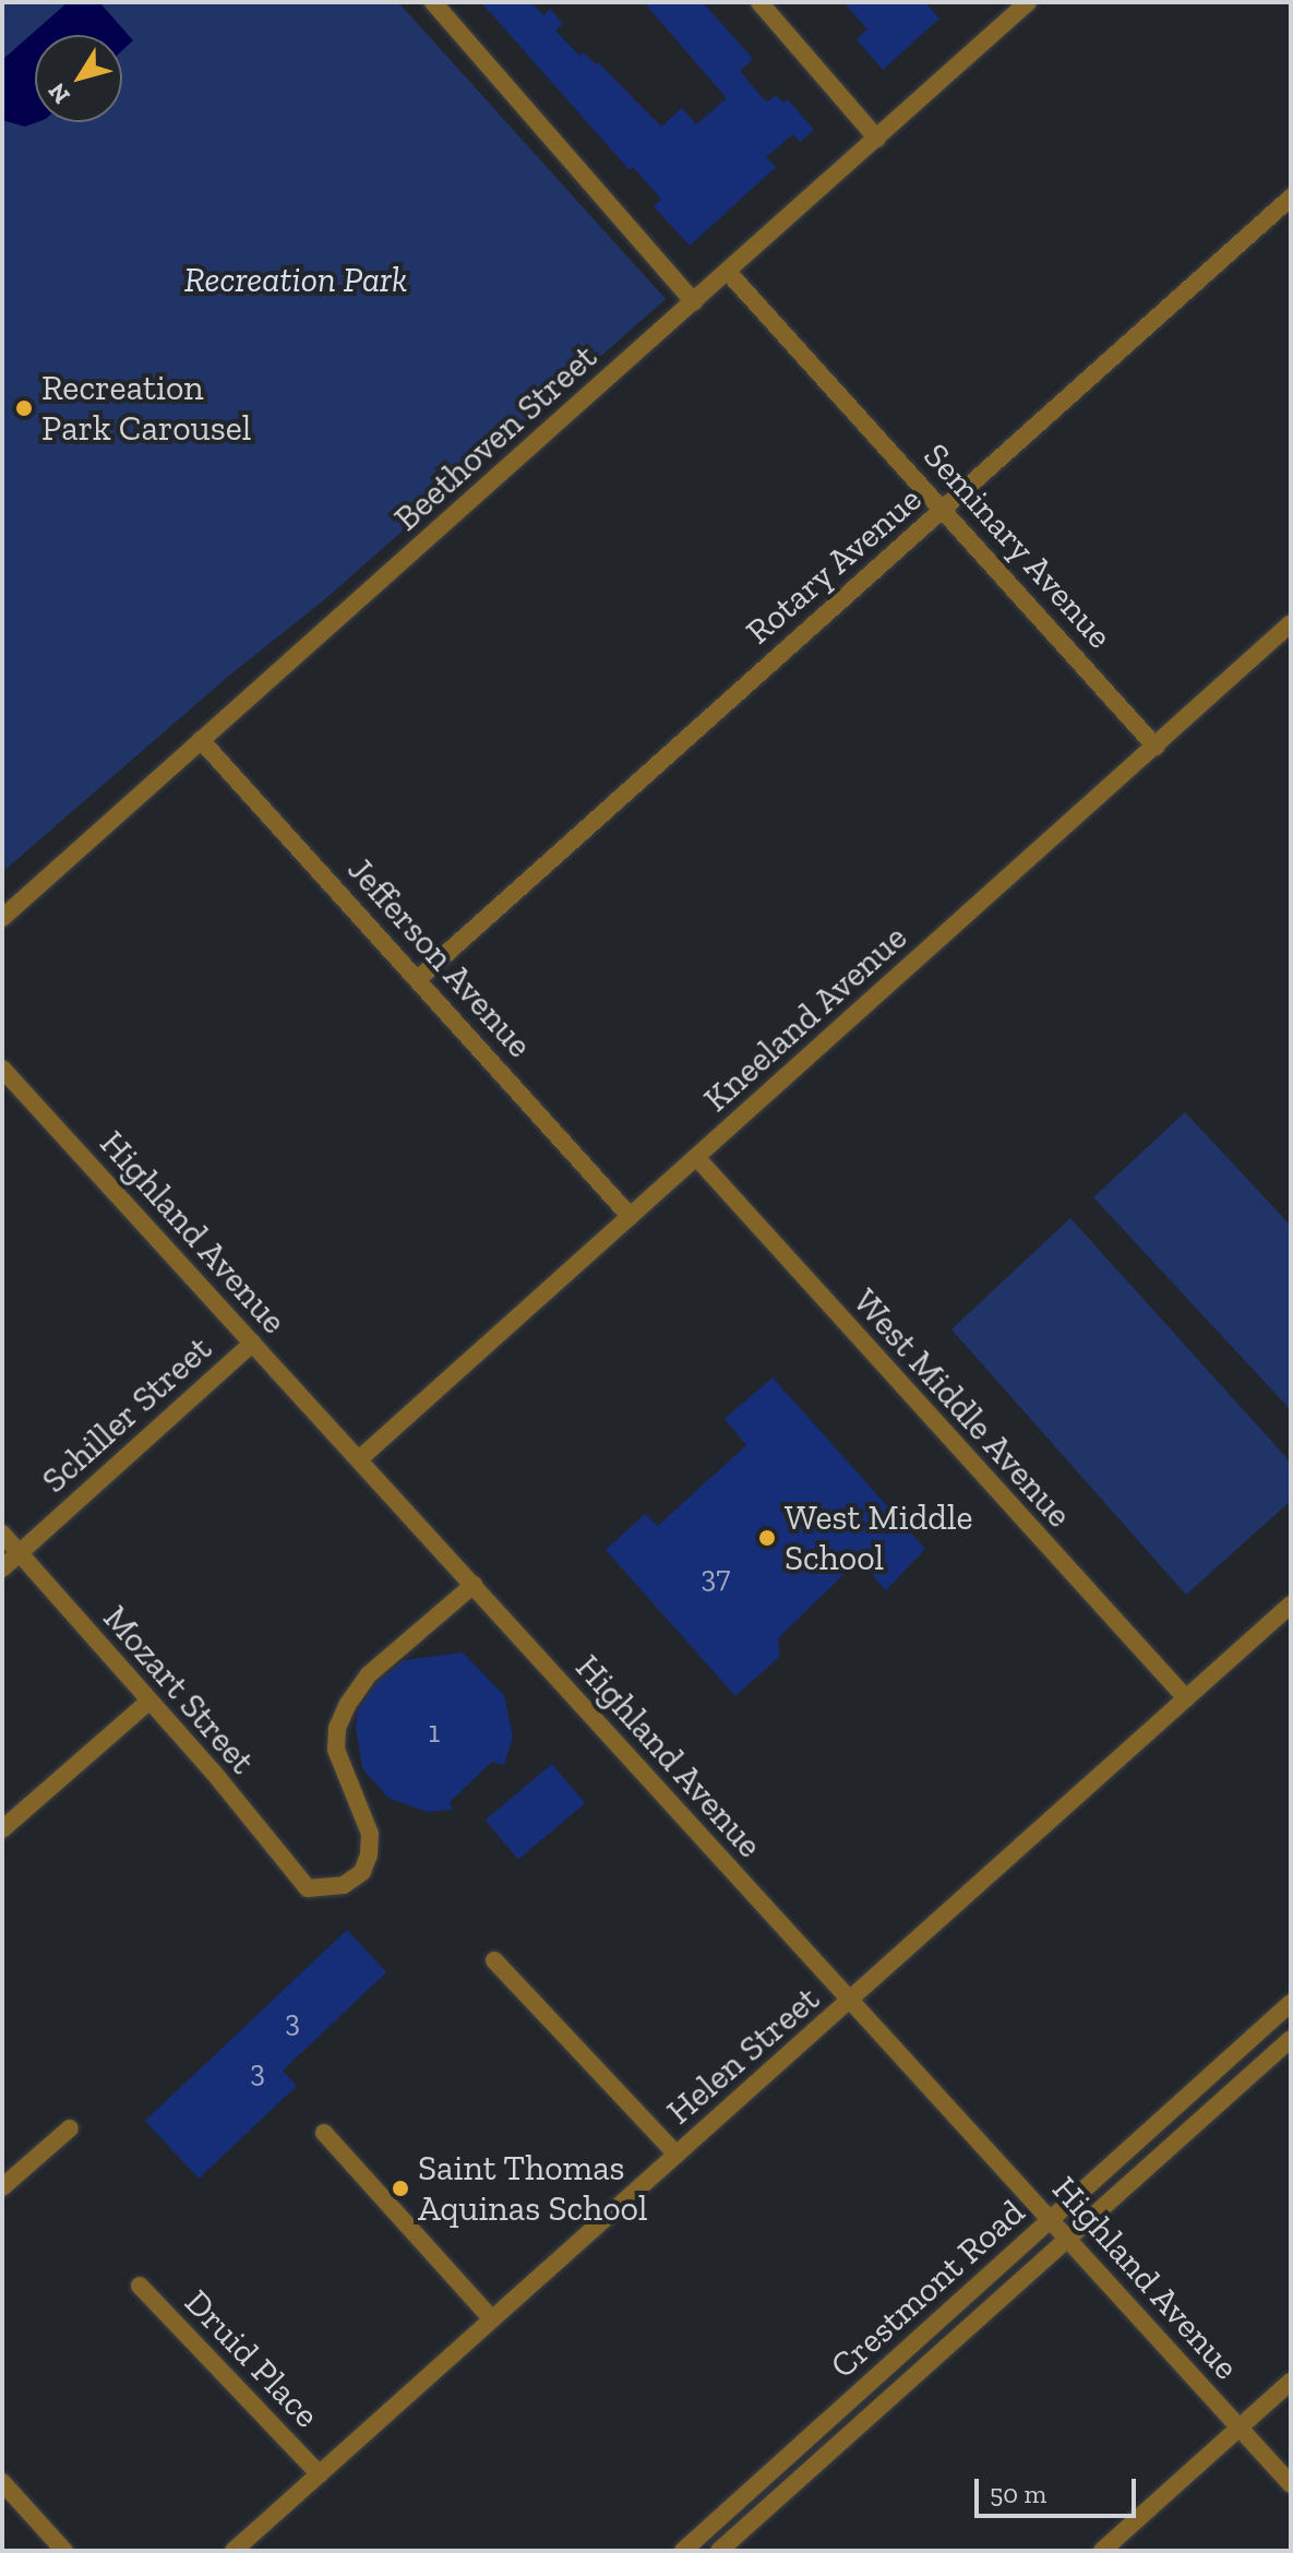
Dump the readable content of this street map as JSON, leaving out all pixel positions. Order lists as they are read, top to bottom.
{
  "streets": {
    "street": [
      "Beethoven Street",
      "Seminary Avenue",
      "Rotary Avenue",
      "Jefferson Avenue",
      "Kneeland Avenue",
      "Highland Avenue",
      "West Middle Avenue",
      "Schiller Street",
      "Mozart Street",
      "Helen Street",
      "Crestmont Road",
      "Druid Place"
    ]
  },
  "crossings": [
    ["Beethoven Street", "Seminary Avenue"],
    ["Beethoven Street", "Jefferson Avenue"],
    ["Seminary Avenue", "Rotary Avenue"],
    ["Seminary Avenue", "Kneeland Avenue"],
    ["Rotary Avenue", "Jefferson Avenue"],
    ["Jefferson Avenue", "Kneeland Avenue"],
    ["Kneeland Avenue", "Highland Avenue"],
    ["Kneeland Avenue", "West Middle Avenue"],
    ["Highland Avenue", "Schiller Street"],
    ["Highland Avenue", "Mozart Street"],
    ["Highland Avenue", "Helen Street"],
    ["Highland Avenue", "Crestmont Road"],
    ["West Middle Avenue", "Helen Street"],
    ["Schiller Street", "Mozart Street"],
    ["Helen Street", "Druid Place"]
  ],
  "parks": ["Recreation Park"],
  "places": ["Recreation Park Carousel", "West Middle School", "Saint Thomas Aquinas School"],
  "house_numbers": [
    "37",
    "1",
    "3",
    "3"
  ],
  "scale_bar": "50 m",
  "north": "bottom left"
}
